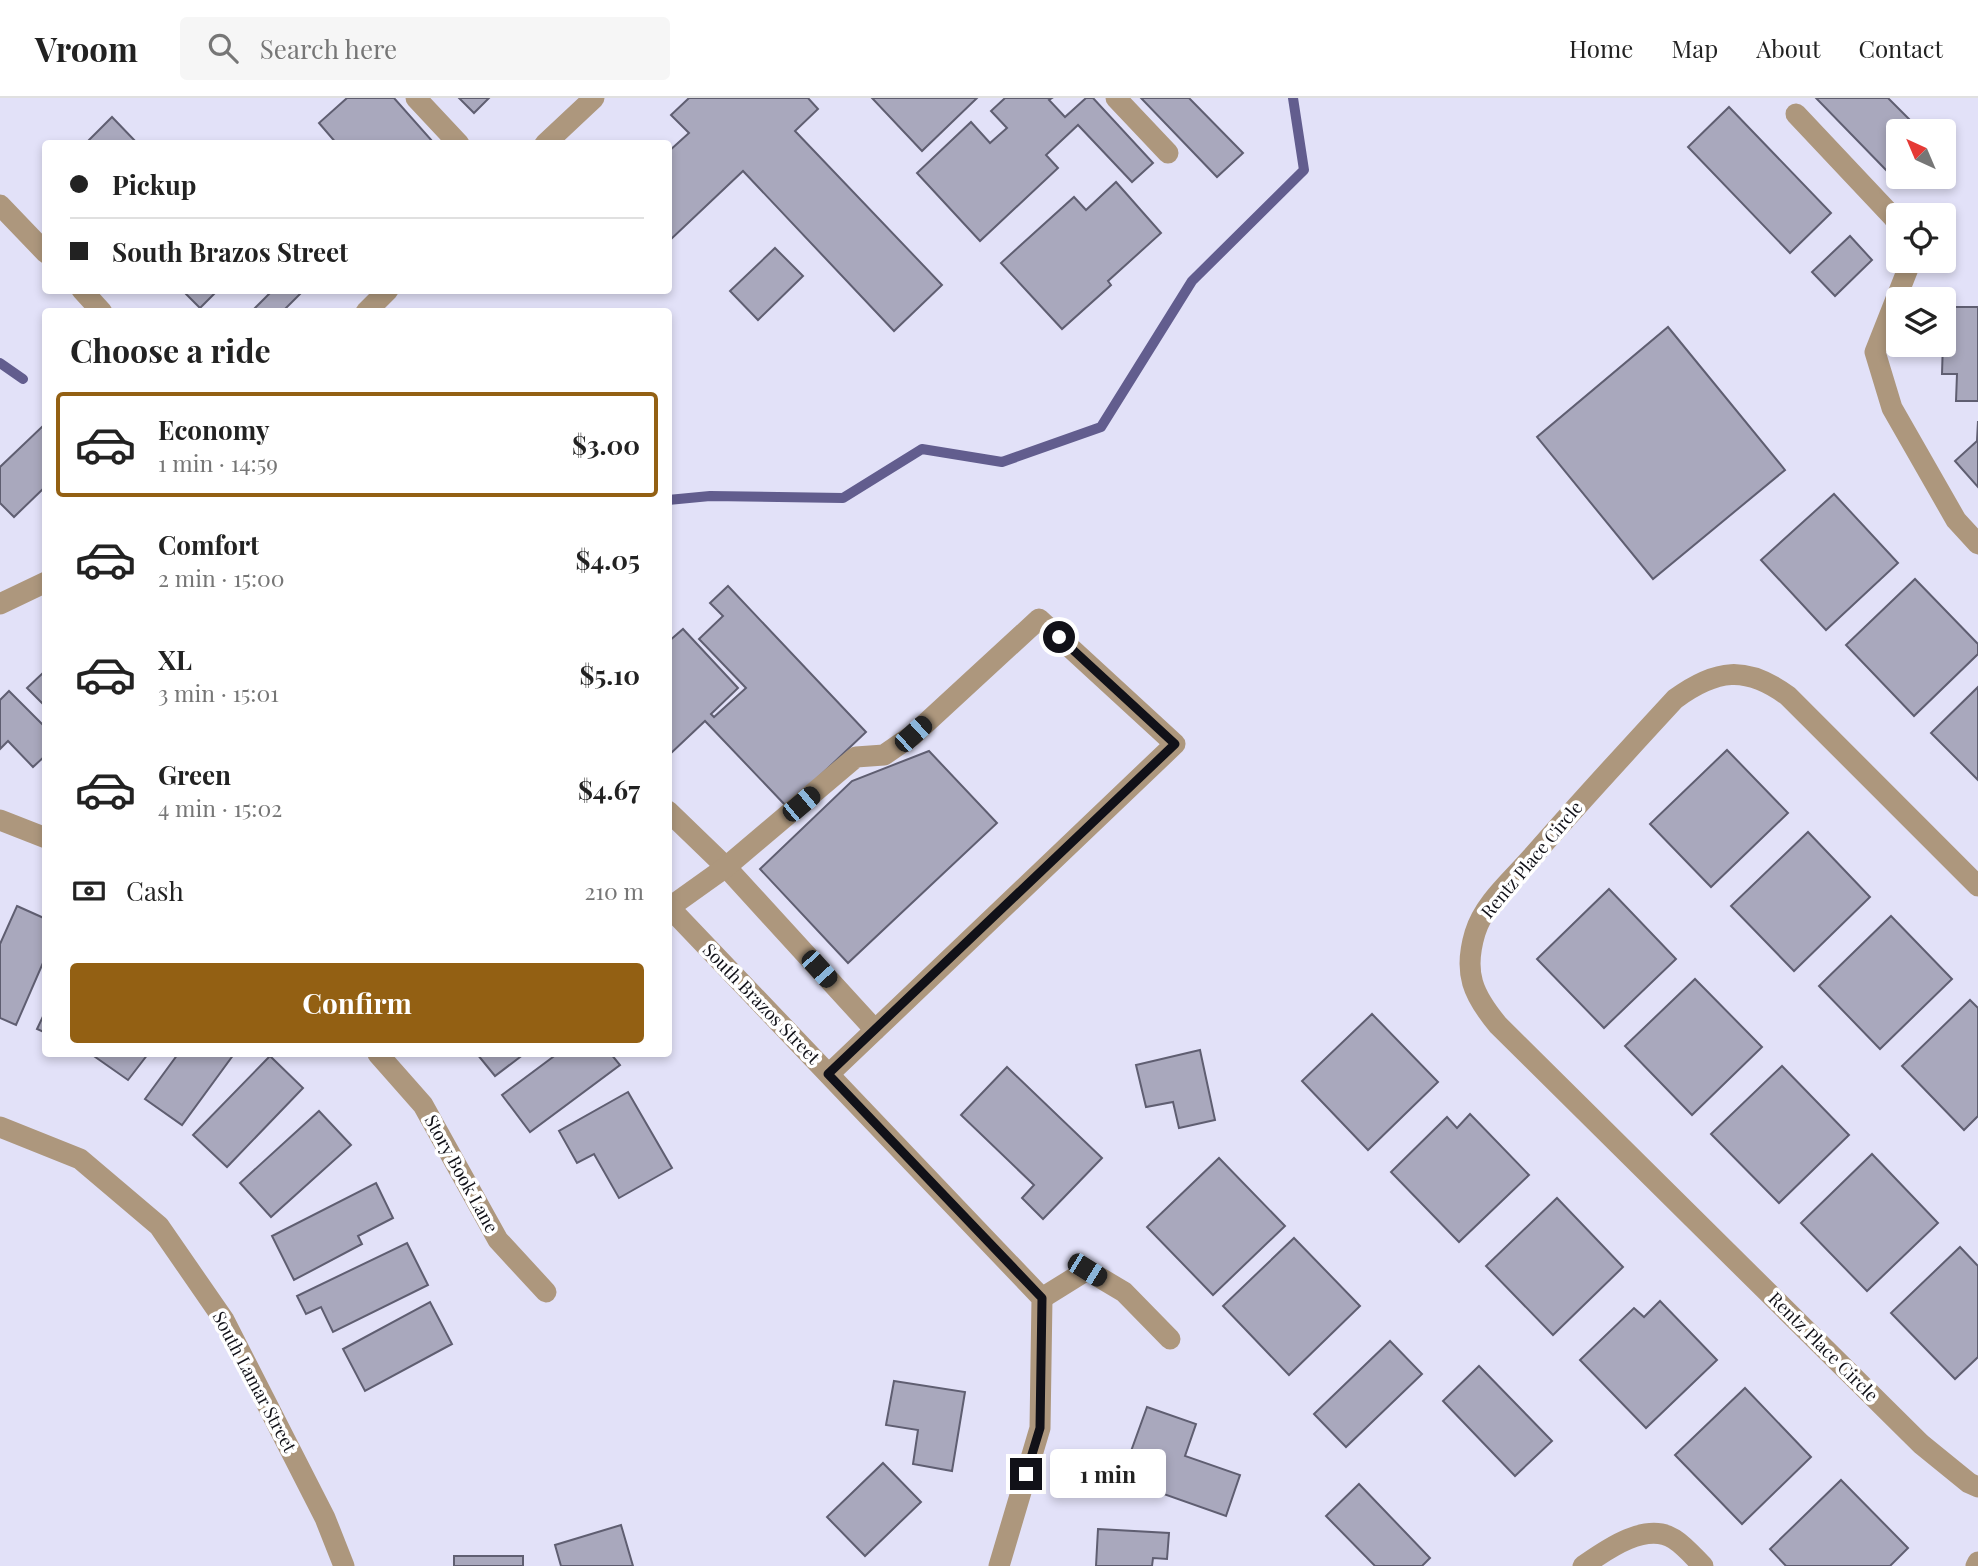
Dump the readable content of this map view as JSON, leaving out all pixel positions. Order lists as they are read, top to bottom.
{
  "streets": {
    "street": [
      "Rentz Place Circle",
      "South Brazos Street",
      "Story Book Lane",
      "South Lamar Street"
    ]
  },
  "north": "top left",
  "page": {
    "header": "Vroom",
    "search": "Search here",
    "nav": [
      "Home",
      "Map",
      "About",
      "Contact"
    ],
    "banner": ["Pickup", "South Brazos Street"],
    "heading": "Choose a ride",
    "list": [
      {
        "name": "Economy",
        "note": "1 min · 14:59",
        "value": "$3.00"
      },
      {
        "name": "Comfort",
        "note": "2 min · 15:00",
        "value": "$4.05"
      },
      {
        "name": "XL",
        "note": "3 min · 15:01",
        "value": "$5.10"
      },
      {
        "name": "Green",
        "note": "4 min · 15:02",
        "value": "$4.67"
      }
    ],
    "pay": ["Cash", "210 m"],
    "buttons": "Confirm",
    "bubble": "1 min"
  }
}
